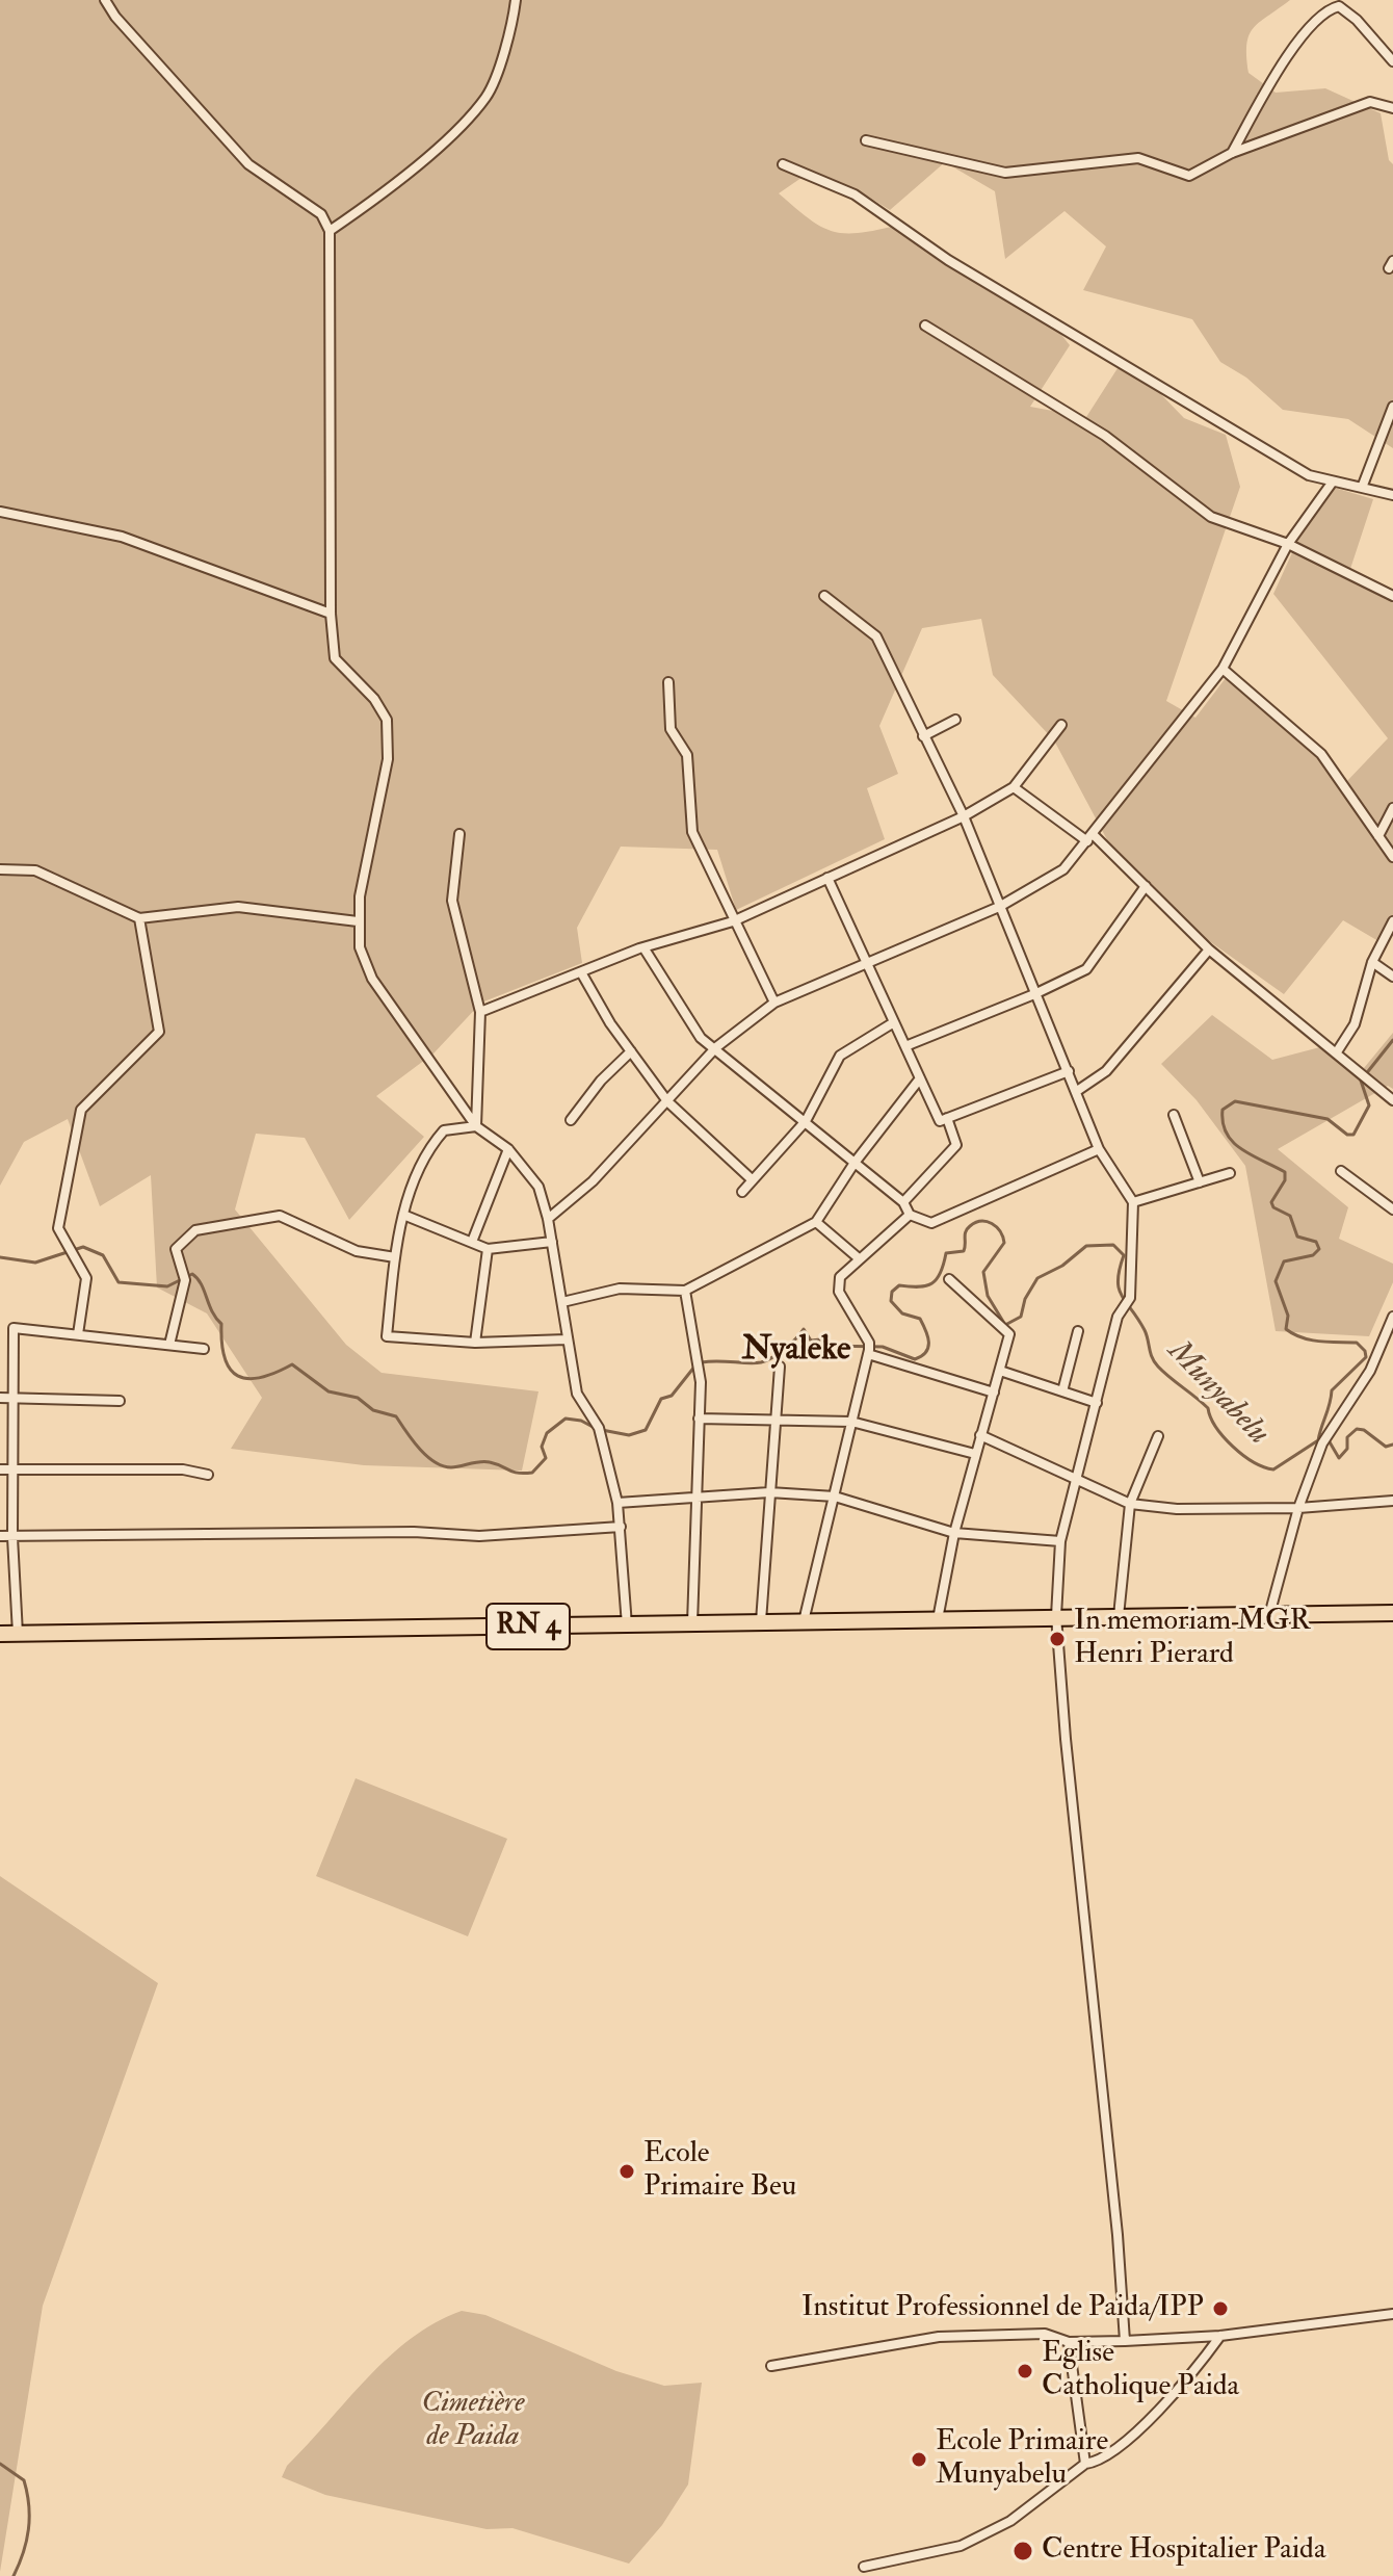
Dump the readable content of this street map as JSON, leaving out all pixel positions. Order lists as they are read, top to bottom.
{
  "streets": {
    "highway": ["RN 4"]
  },
  "districts": ["Nyaleke"],
  "water": ["Munyabelu"],
  "parks": ["Cimetière de Paida"],
  "places": [
    "In memoriam MGR Henri Pierard",
    "Ecole Primaire Beu",
    "Institut Professionnel de Paida/IPP",
    "Eglise Catholique Paida",
    "Ecole Primaire Munyabelu",
    "Centre Hospitalier Paida"
  ]
}
